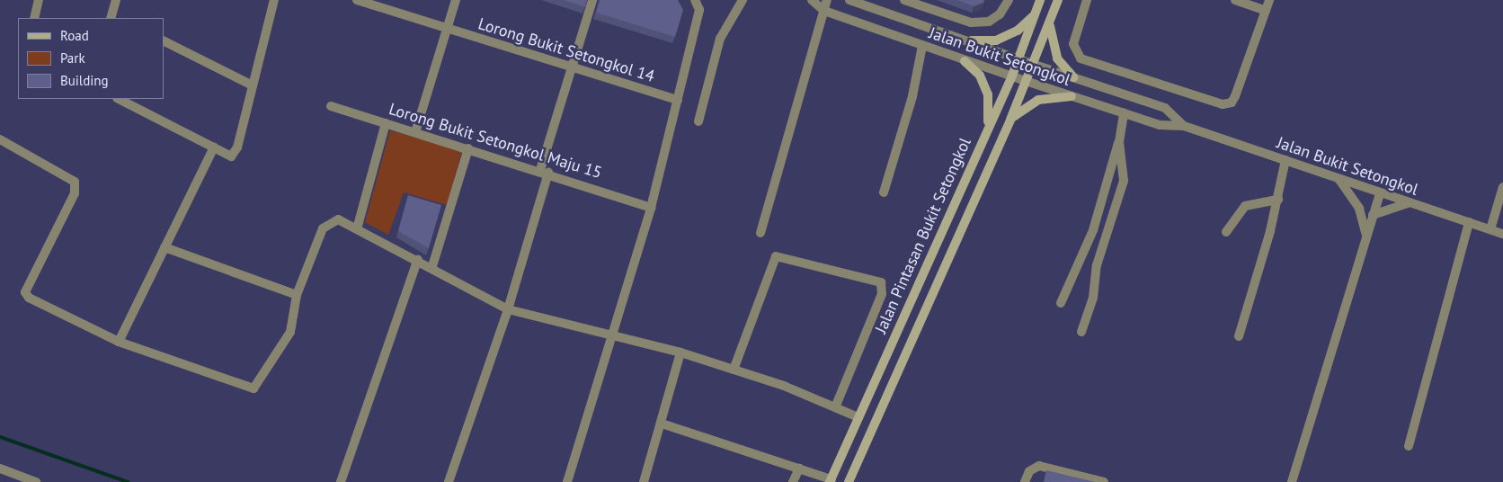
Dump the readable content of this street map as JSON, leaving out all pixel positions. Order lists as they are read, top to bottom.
{
  "streets": {
    "main road": ["Jalan Pintasan Bukit Setongkol"],
    "street": ["Lorong Bukit Setongkol 14", "Jalan Bukit Setongkol", "Lorong Bukit Setongkol Maju 15"]
  },
  "crossings": [
    ["Jalan Bukit Setongkol", "Jalan Pintasan Bukit Setongkol"]
  ],
  "legend": ["Road", "Park", "Building"]
}
